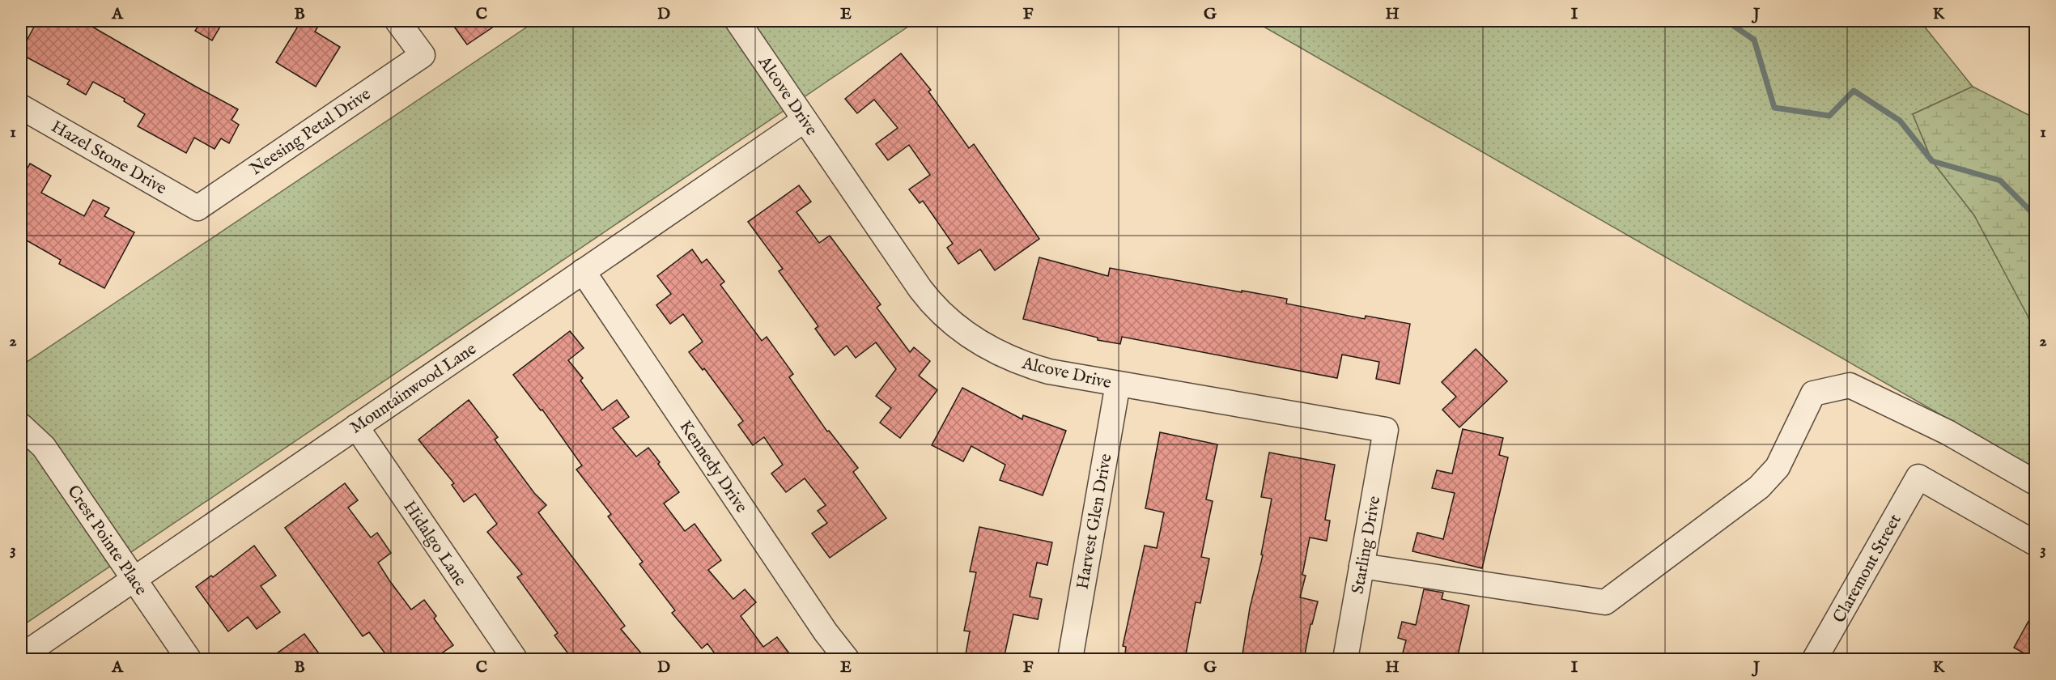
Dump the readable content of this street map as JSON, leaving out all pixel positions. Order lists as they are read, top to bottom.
{
  "streets": {
    "street": [
      "Alcove Drive",
      "Neesing Petal Drive",
      "Hazel Stone Drive",
      "Mountainwood Lane",
      "Kennedy Drive",
      "Harvest Glen Drive",
      "Crest Pointe Place",
      "Hidalgo Lane",
      "Starling Drive",
      "Claremont Street"
    ]
  },
  "crossings": [
    ["Alcove Drive", "Mountainwood Lane"],
    ["Alcove Drive", "Harvest Glen Drive"],
    ["Alcove Drive", "Starling Drive"],
    ["Neesing Petal Drive", "Hazel Stone Drive"],
    ["Mountainwood Lane", "Kennedy Drive"],
    ["Mountainwood Lane", "Crest Pointe Place"],
    ["Mountainwood Lane", "Hidalgo Lane"]
  ],
  "grid": {
    "columns": [
      "A",
      "B",
      "C",
      "D",
      "E",
      "F",
      "G",
      "H",
      "I",
      "J",
      "K"
    ],
    "rows": ["1", "2", "3"]
  }
}
